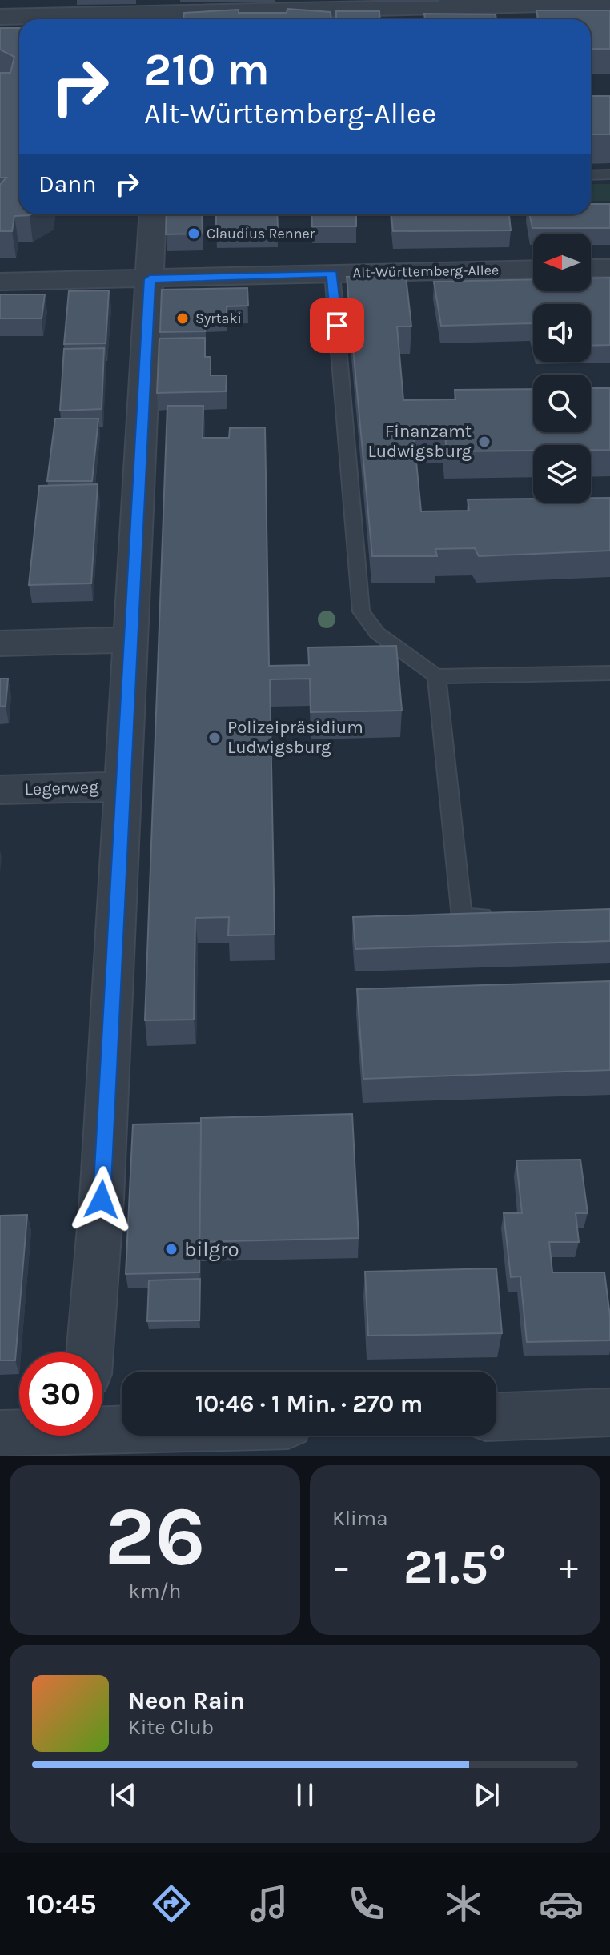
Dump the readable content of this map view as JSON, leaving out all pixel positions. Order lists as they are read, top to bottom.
{
  "streets": {
    "street": ["Alt-Württemberg-Allee", "Legerweg"]
  },
  "places": [
    "Claudius Renner",
    "Syrtaki",
    "Finanzamt Ludwigsburg",
    "Polizeipräsidium Ludwigsburg",
    "bilgro"
  ],
  "north": "left",
  "page": {
    "turn": ["210 m", "Alt-Württemberg-Allee"],
    "then": "Dann",
    "limit": "30",
    "trip": "10:46 · 1 Min. · 270 m",
    "tile": [
      ["26", "km/h"],
      "Klima"
    ],
    "heat": ["−", "21.5°", "+"],
    "song": ["Neon Rain", "Kite Club"],
    "tabs": "10:45"
  }
}
